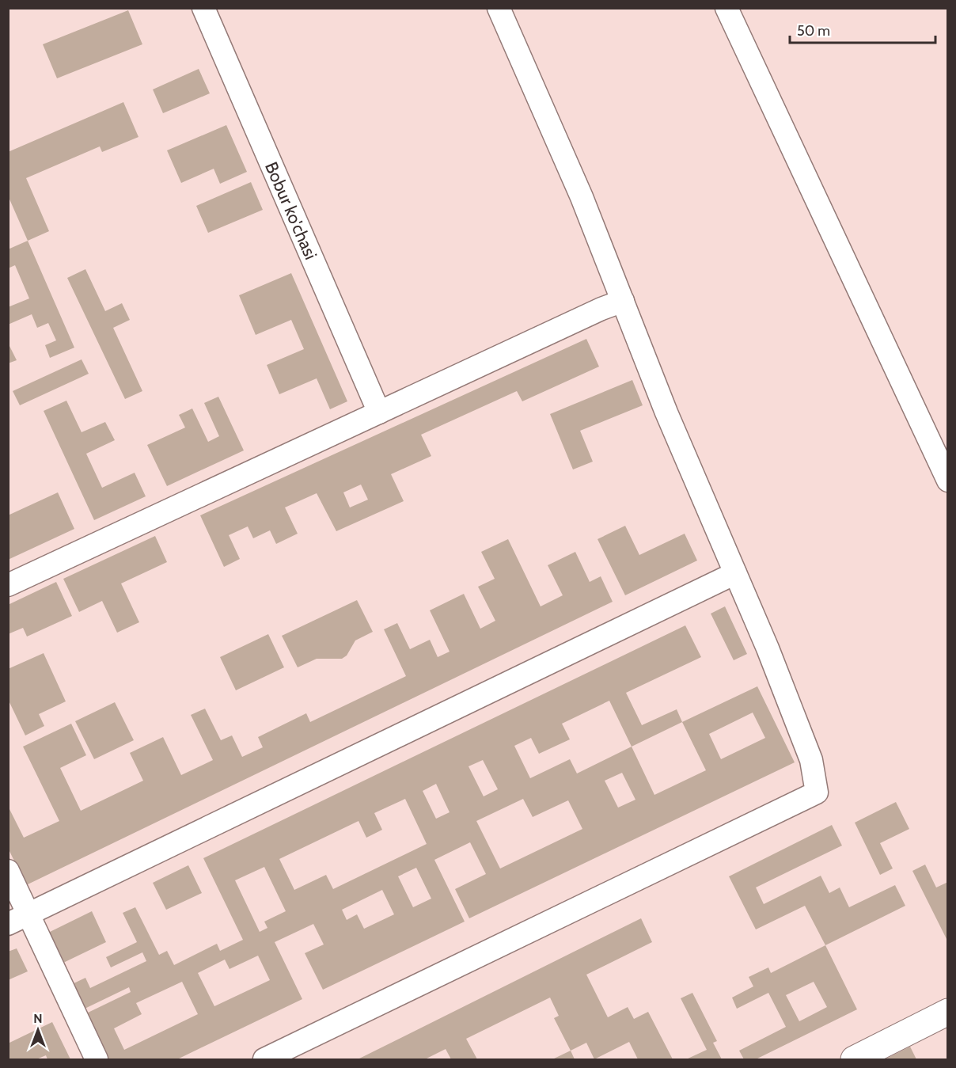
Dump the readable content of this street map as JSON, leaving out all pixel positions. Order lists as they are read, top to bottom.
{
  "streets": {
    "street": ["Bobur ko'chasi"]
  },
  "scale_bar": "50 m",
  "north": "top"
}
